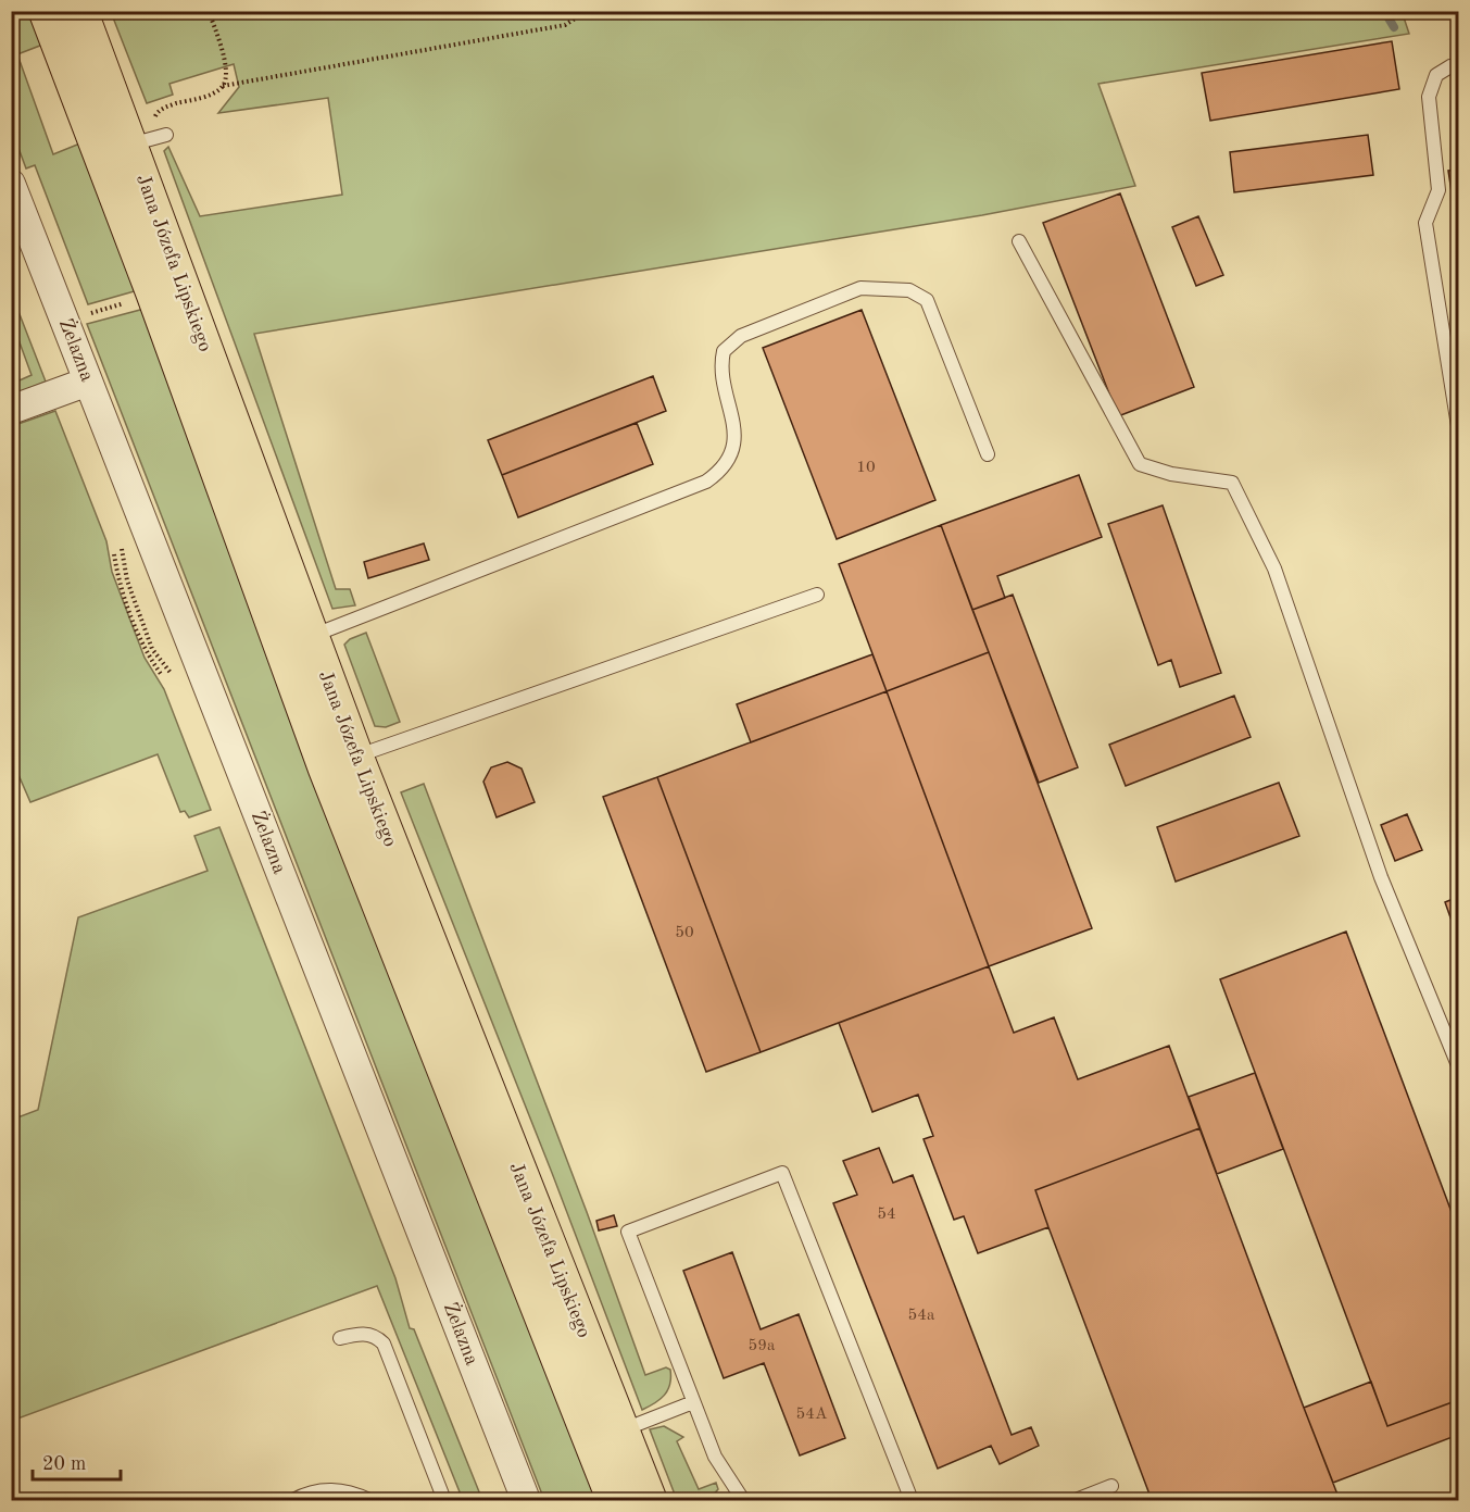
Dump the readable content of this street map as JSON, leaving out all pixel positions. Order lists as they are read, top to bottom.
{
  "streets": {
    "main road": ["Jana Józefa Lipskiego"],
    "street": ["Żelazna"]
  },
  "house_numbers": [
    "10",
    "50",
    "54",
    "54a",
    "59a",
    "54A"
  ],
  "scale_bar": "20 m"
}
